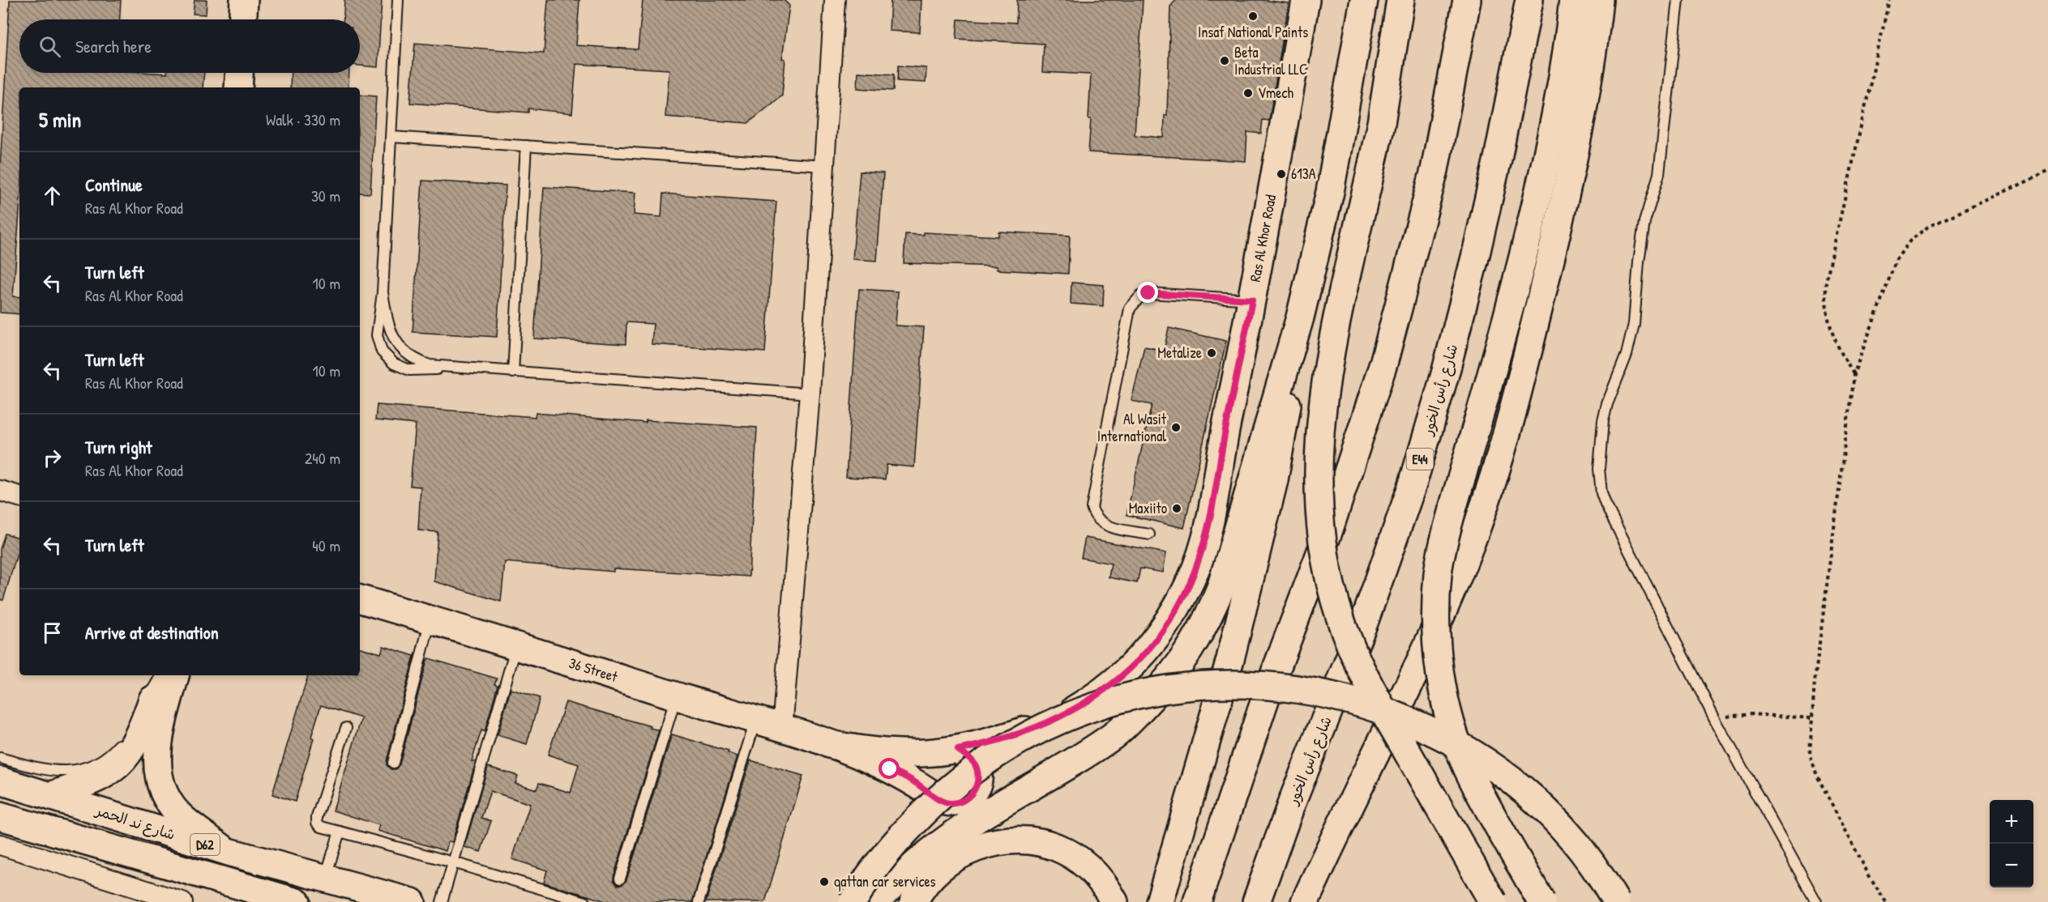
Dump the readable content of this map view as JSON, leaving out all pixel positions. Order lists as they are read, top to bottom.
{
  "streets": {
    "main road": [
      "Ras Al Khor Road",
      "شارع رأس الخور",
      "E44",
      "36 Street",
      "شارع ند الحمر",
      "D62"
    ]
  },
  "crossings": [
    ["Ras Al Khor Road", "36 Street"]
  ],
  "places": [
    "Insaf National Paints",
    "Beta Industrial LLC",
    "Vmech",
    "613A",
    "Metalize",
    "Al Wasit International",
    "Maxiito",
    "qattan car services"
  ],
  "page": {
    "search": "Search here",
    "heading": ["5 min", "Walk · 330 m"],
    "list": [
      ["Continue", "Ras Al Khor Road", "30 m"],
      ["Turn left", "Ras Al Khor Road", "10 m"],
      ["Turn left", "Ras Al Khor Road", "10 m"],
      ["Turn right", "Ras Al Khor Road", "240 m"],
      ["Turn left", "40 m"],
      "Arrive at destination"
    ],
    "map_buttons": ["+", "−"]
  }
}
